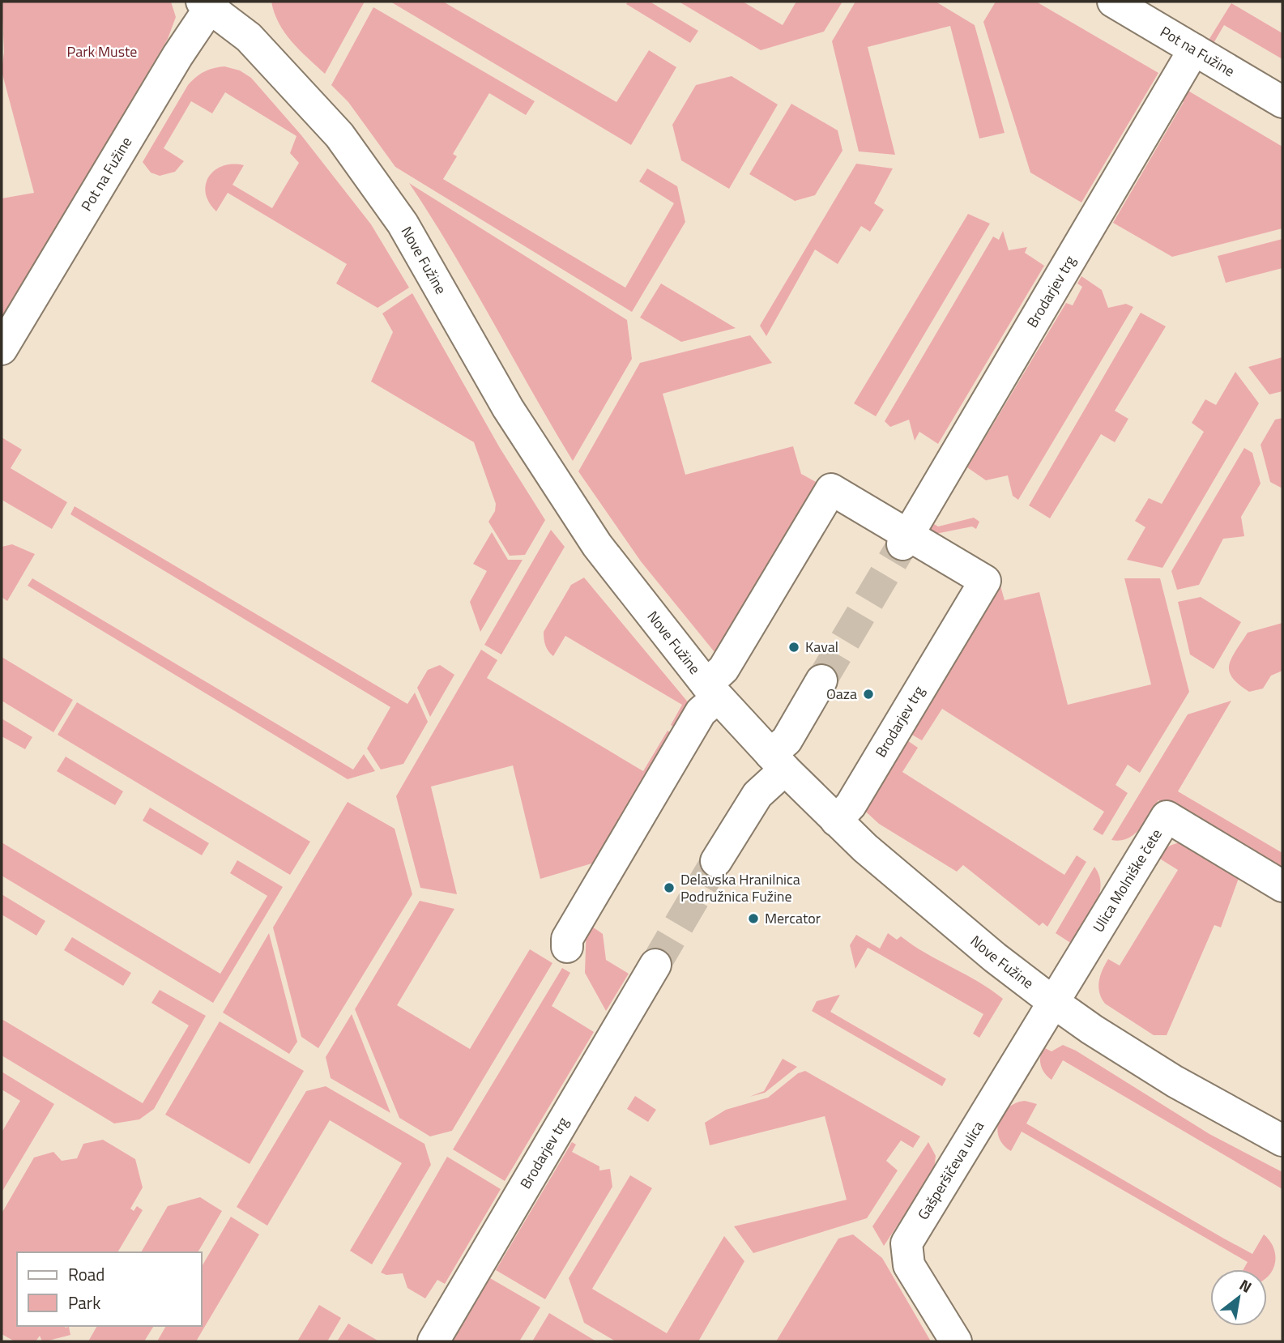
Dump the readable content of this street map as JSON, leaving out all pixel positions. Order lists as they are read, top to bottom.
{
  "streets": {
    "street": [
      "Pot na Fužine",
      "Nove Fužine",
      "Brodarjev trg",
      "Ulica Molniške čete",
      "Gašperšičeva ulica"
    ]
  },
  "crossings": [
    ["Pot na Fužine", "Nove Fužine"],
    ["Pot na Fužine", "Brodarjev trg"],
    ["Nove Fužine", "Brodarjev trg"],
    ["Nove Fužine", "Ulica Molniške čete"],
    ["Nove Fužine", "Gašperšičeva ulica"],
    ["Ulica Molniške čete", "Gašperšičeva ulica"]
  ],
  "parks": ["Park Muste"],
  "places": [
    "Kaval",
    "Oaza",
    "Delavska Hranilnica Podružnica Fužine",
    "Mercator"
  ],
  "legend": ["Road", "Park"],
  "north": "top right"
}
